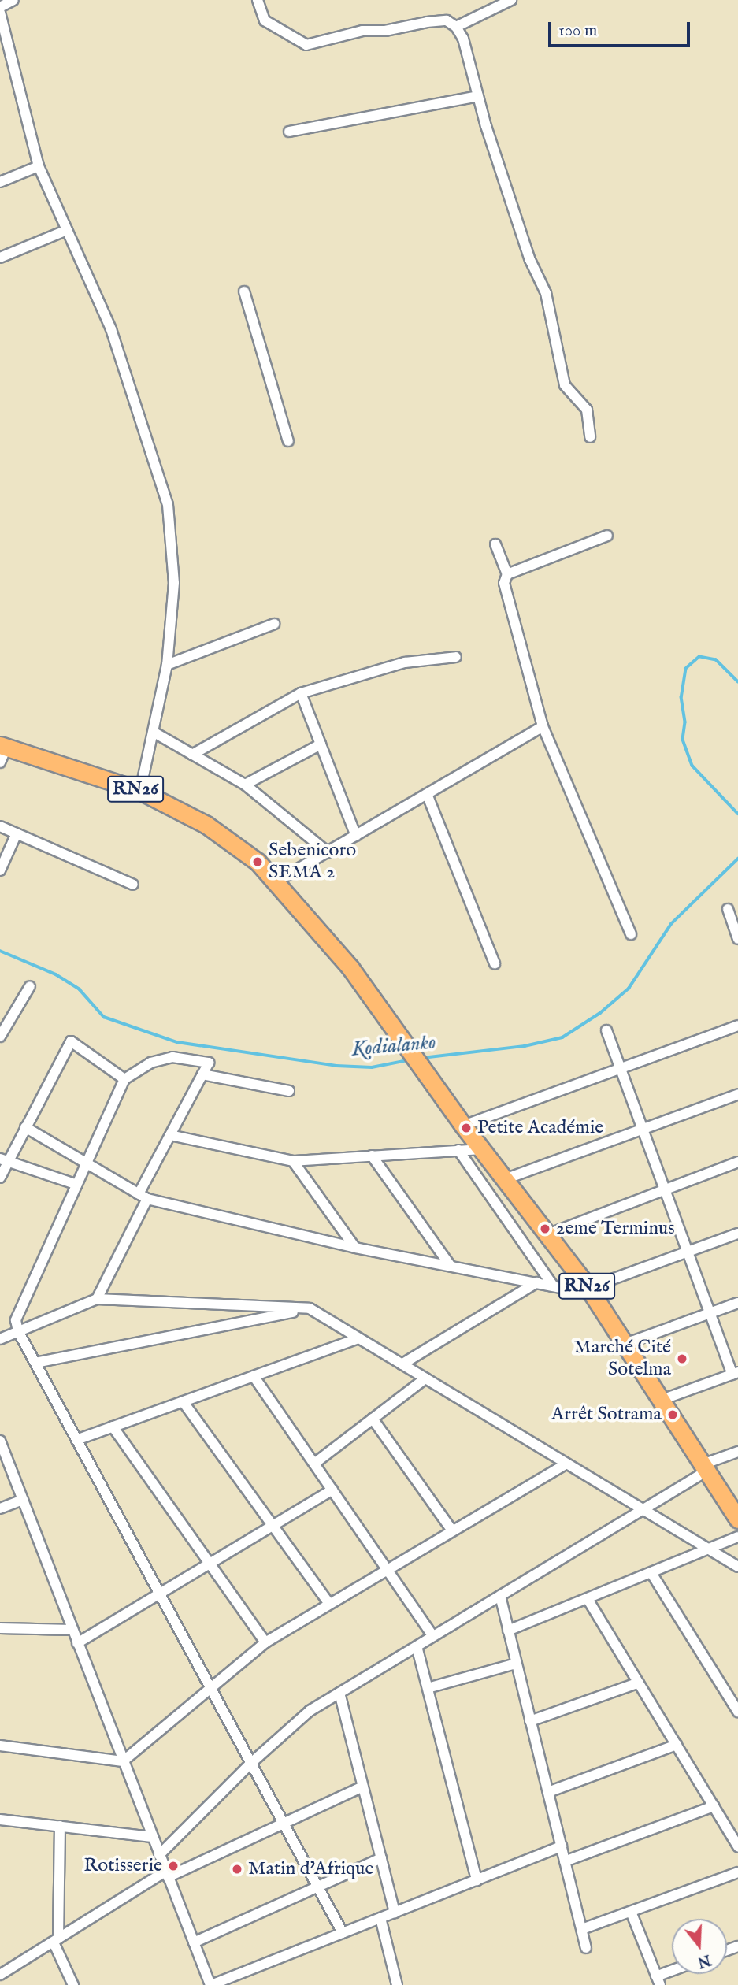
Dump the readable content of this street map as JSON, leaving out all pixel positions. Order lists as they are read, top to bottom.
{
  "streets": {
    "main road": ["RN26"]
  },
  "water": ["Kodialanko"],
  "places": [
    "Sebenicoro SEMA 2",
    "Petite Académie",
    "2eme Terminus",
    "Marché Cité Sotelma",
    "Arrêt Sotrama",
    "Rotisserie",
    "Matin d'Afrique"
  ],
  "scale_bar": "100 m",
  "north": "bottom"
}
